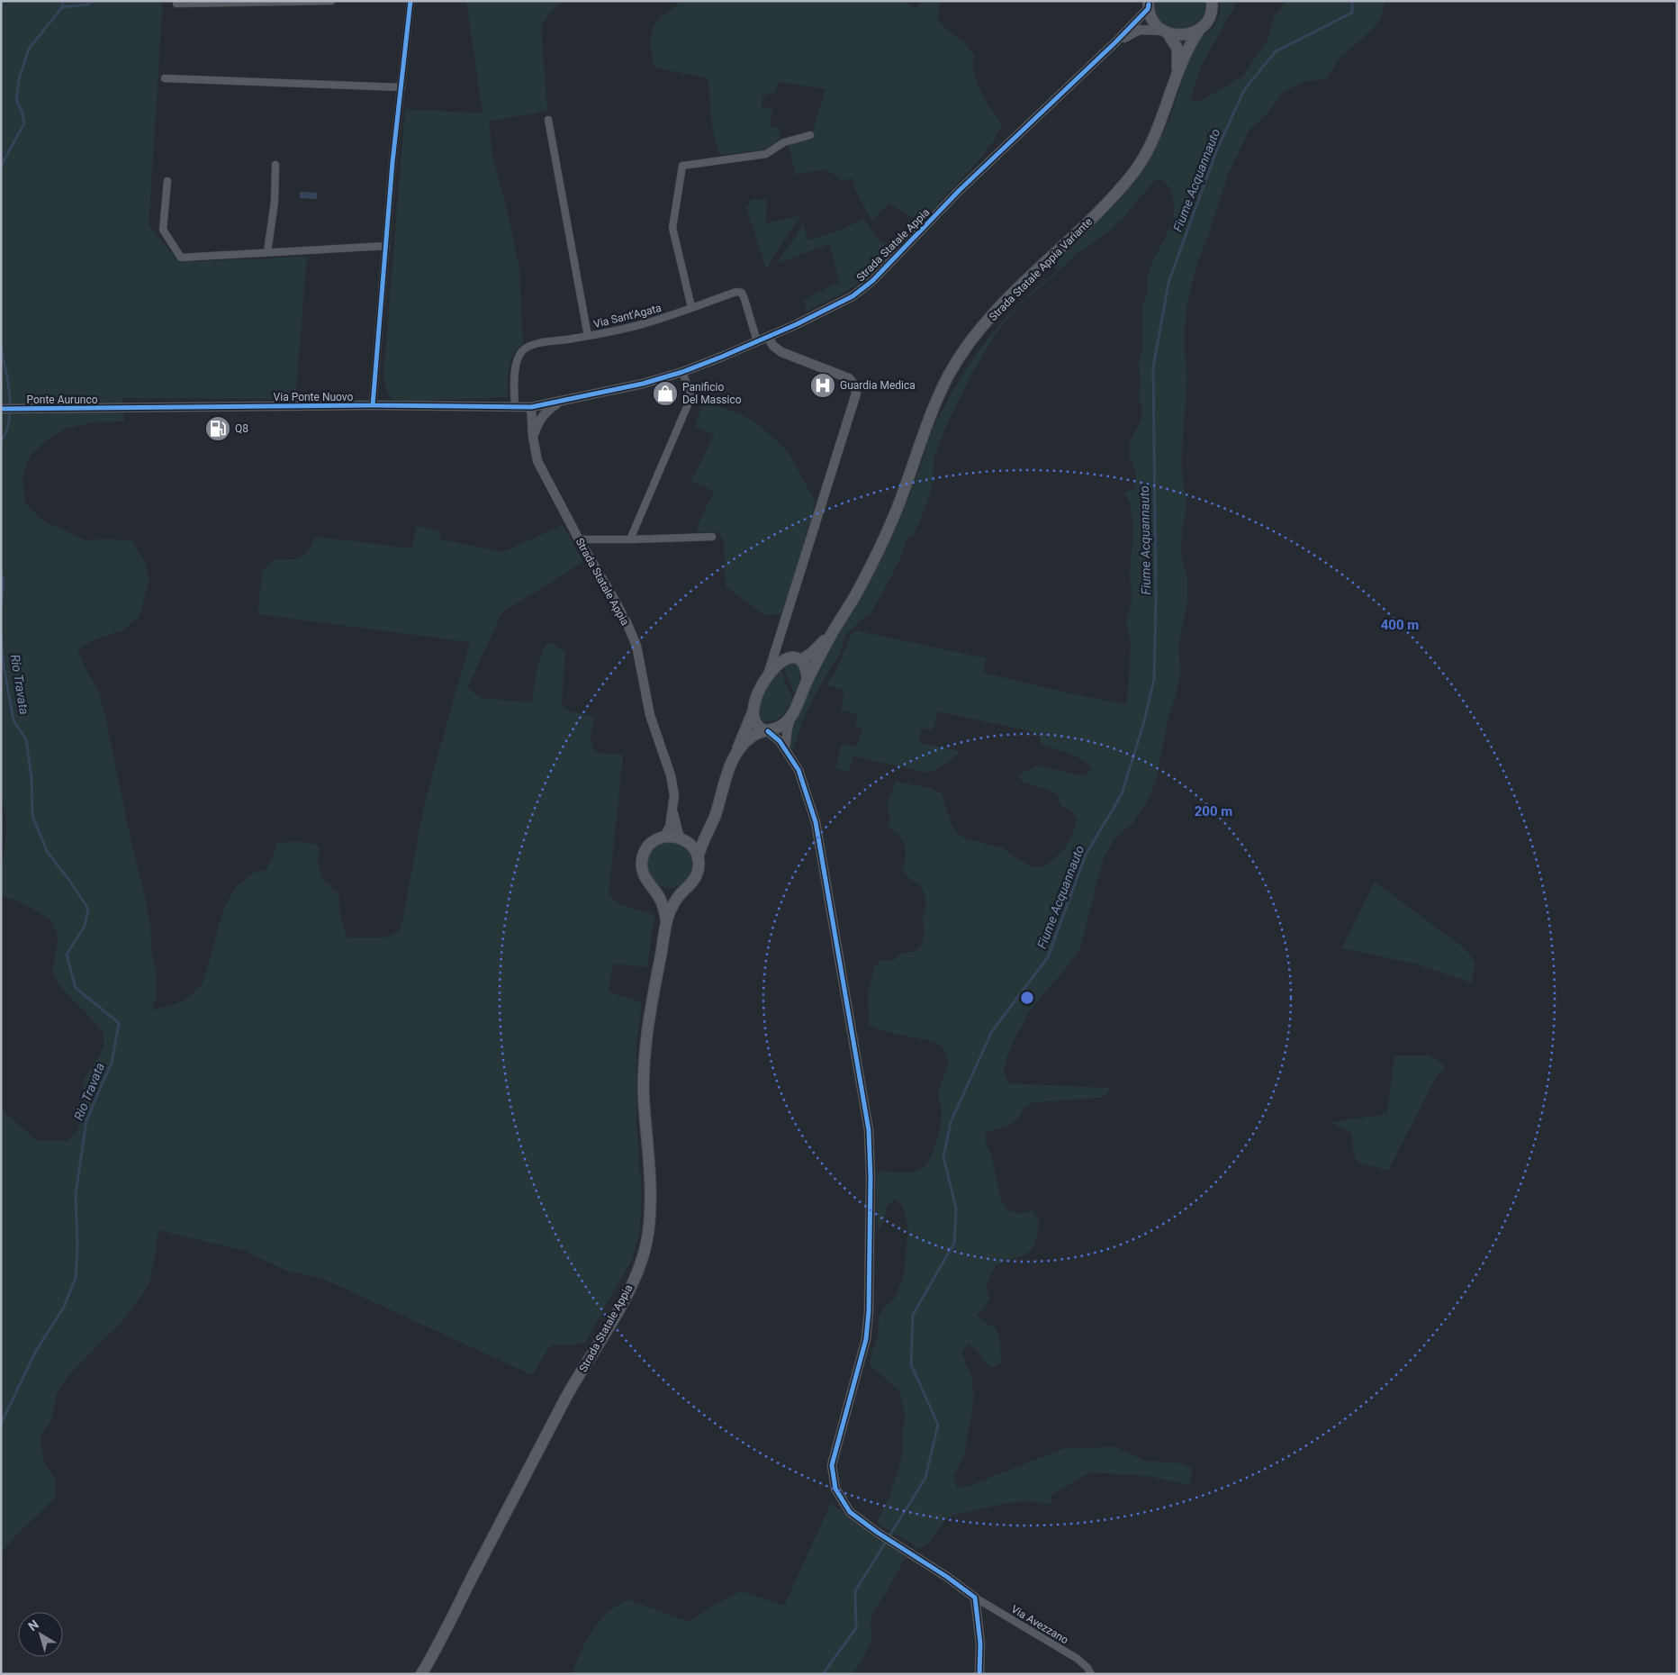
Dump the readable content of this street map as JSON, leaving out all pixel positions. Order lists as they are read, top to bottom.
{
  "streets": {
    "main road": ["Strada Statale Appia", "Strada Statale Appia Variante"],
    "street": [
      "Via Sant'Agata",
      "Via Ponte Nuovo",
      "Ponte Aurunco",
      "Via Avezzano"
    ]
  },
  "crossings": [
    ["Strada Statale Appia", "Strada Statale Appia Variante"],
    ["Strada Statale Appia", "Via Sant'Agata"],
    ["Strada Statale Appia", "Via Ponte Nuovo"],
    ["Via Sant'Agata", "Via Ponte Nuovo"],
    ["Via Ponte Nuovo", "Ponte Aurunco"]
  ],
  "water": ["Fiume Acquannauto", "Rio Travata"],
  "places": {
    "hospital": ["Guardia Medica"],
    "shop": ["Panificio Del Massico"],
    "fuel station": ["Q8"]
  },
  "north": "top left",
  "rings": ["400 m", "200 m"]
}
